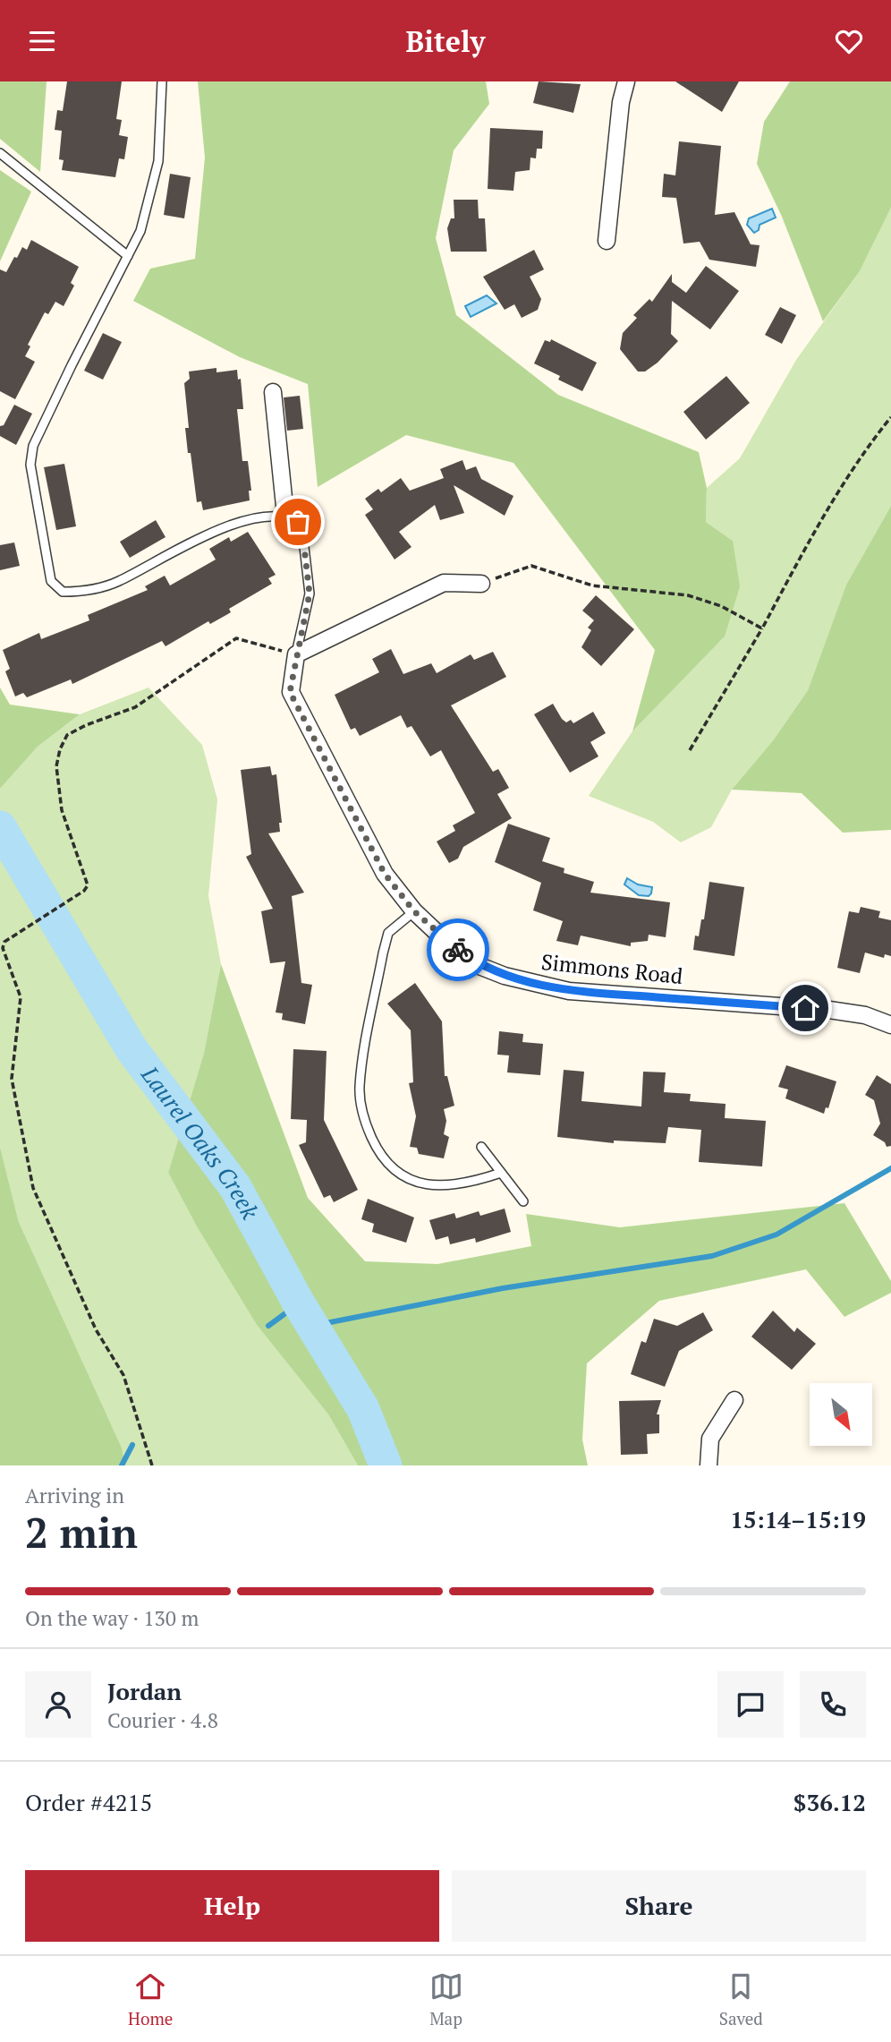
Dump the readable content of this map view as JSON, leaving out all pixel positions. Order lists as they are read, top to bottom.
{
  "streets": {
    "street": ["Simmons Road"]
  },
  "water": ["Laurel Oaks Creek"],
  "north": "bottom right",
  "page": {
    "header": "Bitely",
    "heading": ["2 min", "Arriving in", "15:14–15:19"],
    "panel": [
      "Jordan",
      "Courier · 4.8",
      "Order #4215",
      "$36.12"
    ],
    "bar": "On the way · 130 m",
    "buttons": ["Help", "Share"],
    "tabs": ["Home", "Map", "Saved"]
  }
}
